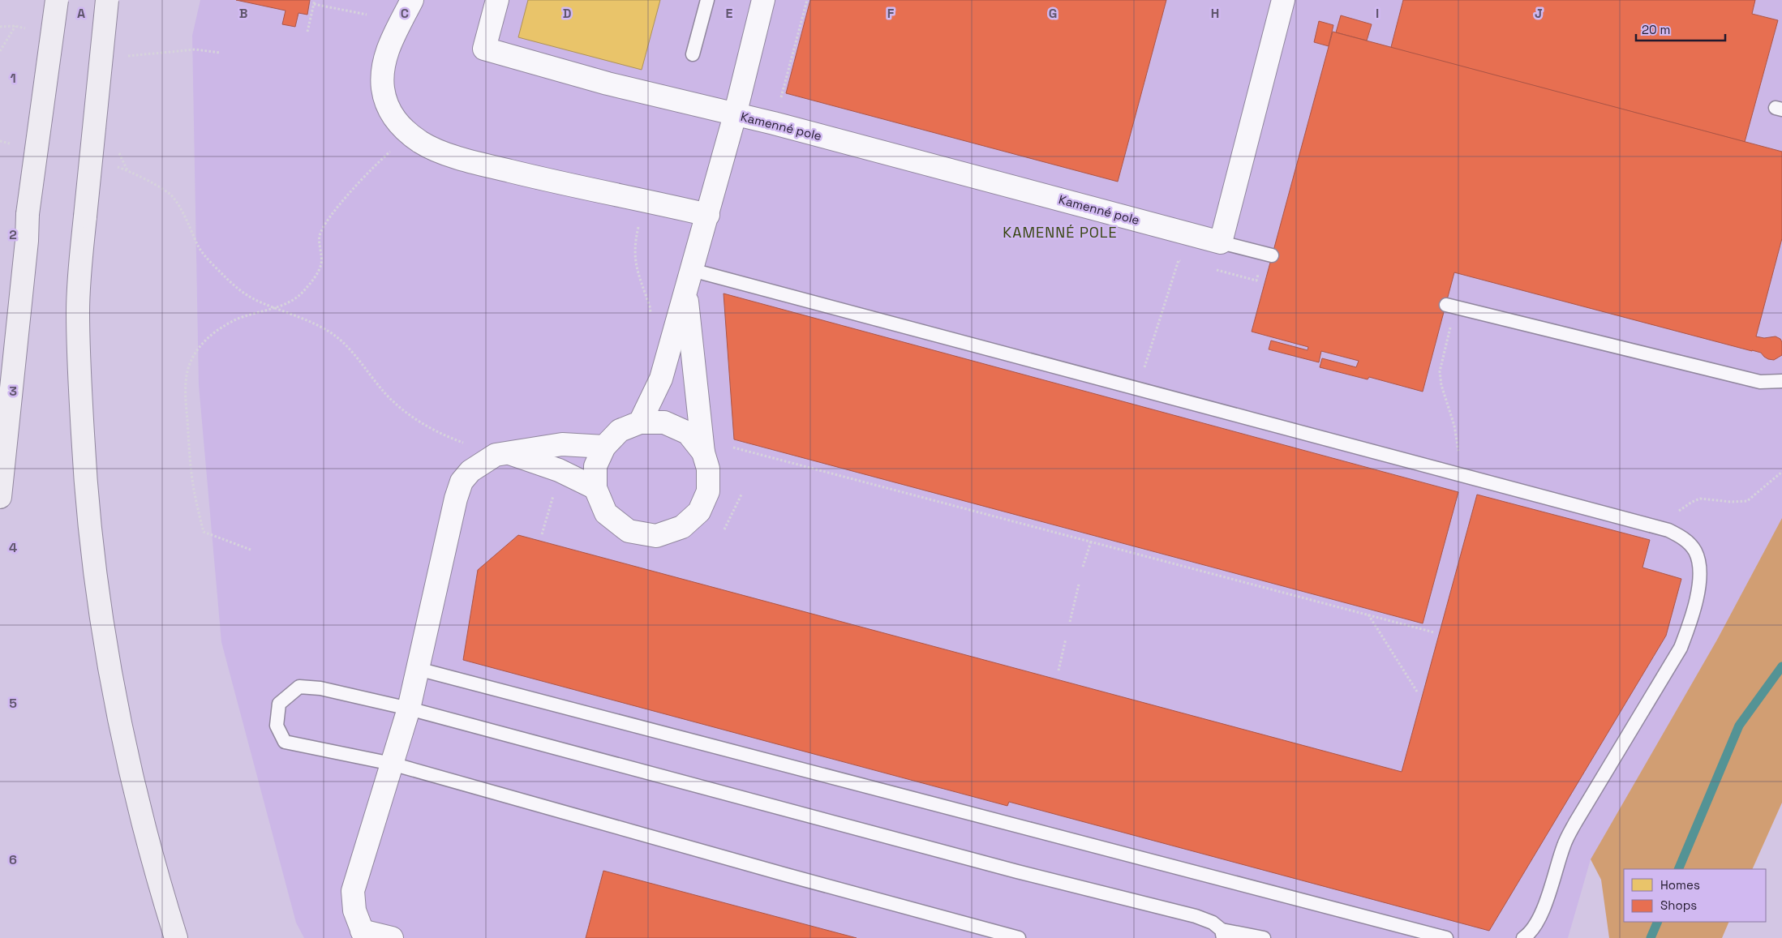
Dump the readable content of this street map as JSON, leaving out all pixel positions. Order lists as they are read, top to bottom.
{
  "streets": {
    "street": ["Kamenné pole"]
  },
  "districts": ["KAMENNÉ POLE"],
  "legend": ["Homes", "Shops"],
  "scale_bar": "20 m",
  "grid": {
    "columns": [
      "A",
      "B",
      "C",
      "D",
      "E",
      "F",
      "G",
      "H",
      "I",
      "J"
    ],
    "rows": [
      "1",
      "2",
      "3",
      "4",
      "5",
      "6"
    ]
  }
}
